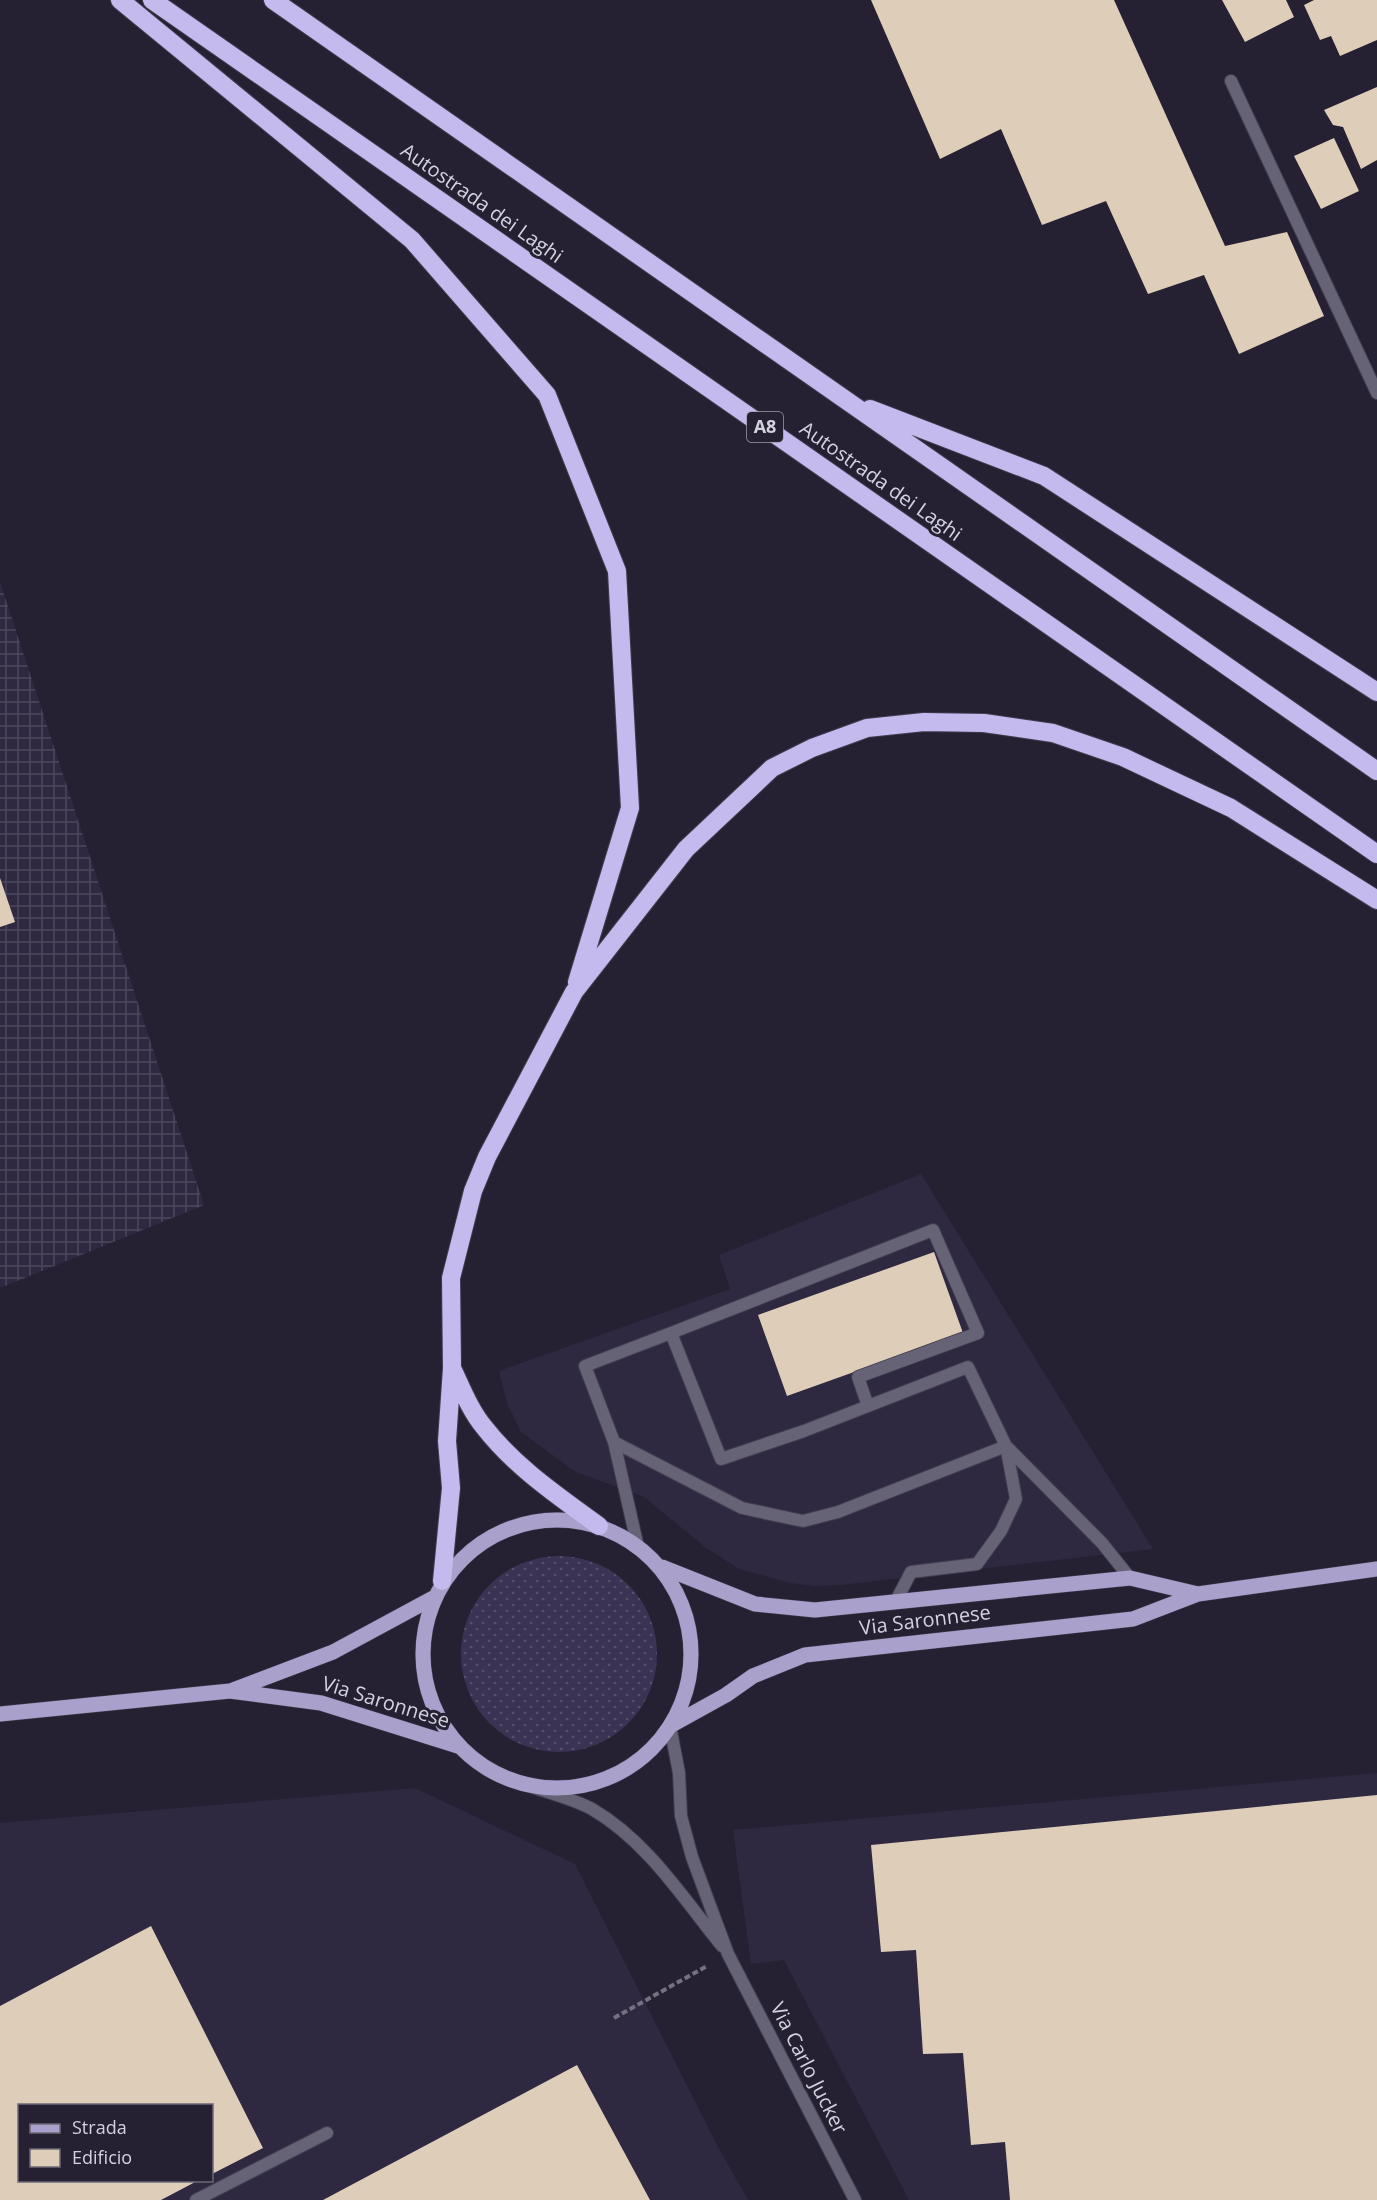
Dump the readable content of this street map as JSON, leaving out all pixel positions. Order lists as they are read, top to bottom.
{
  "streets": {
    "highway": ["Autostrada dei Laghi", "A8"],
    "main road": ["Via Saronnese"],
    "street": ["Via Carlo Jucker"]
  },
  "crossings": [
    ["Via Saronnese", "Via Carlo Jucker"]
  ],
  "legend": ["Strada", "Edificio"]
}
